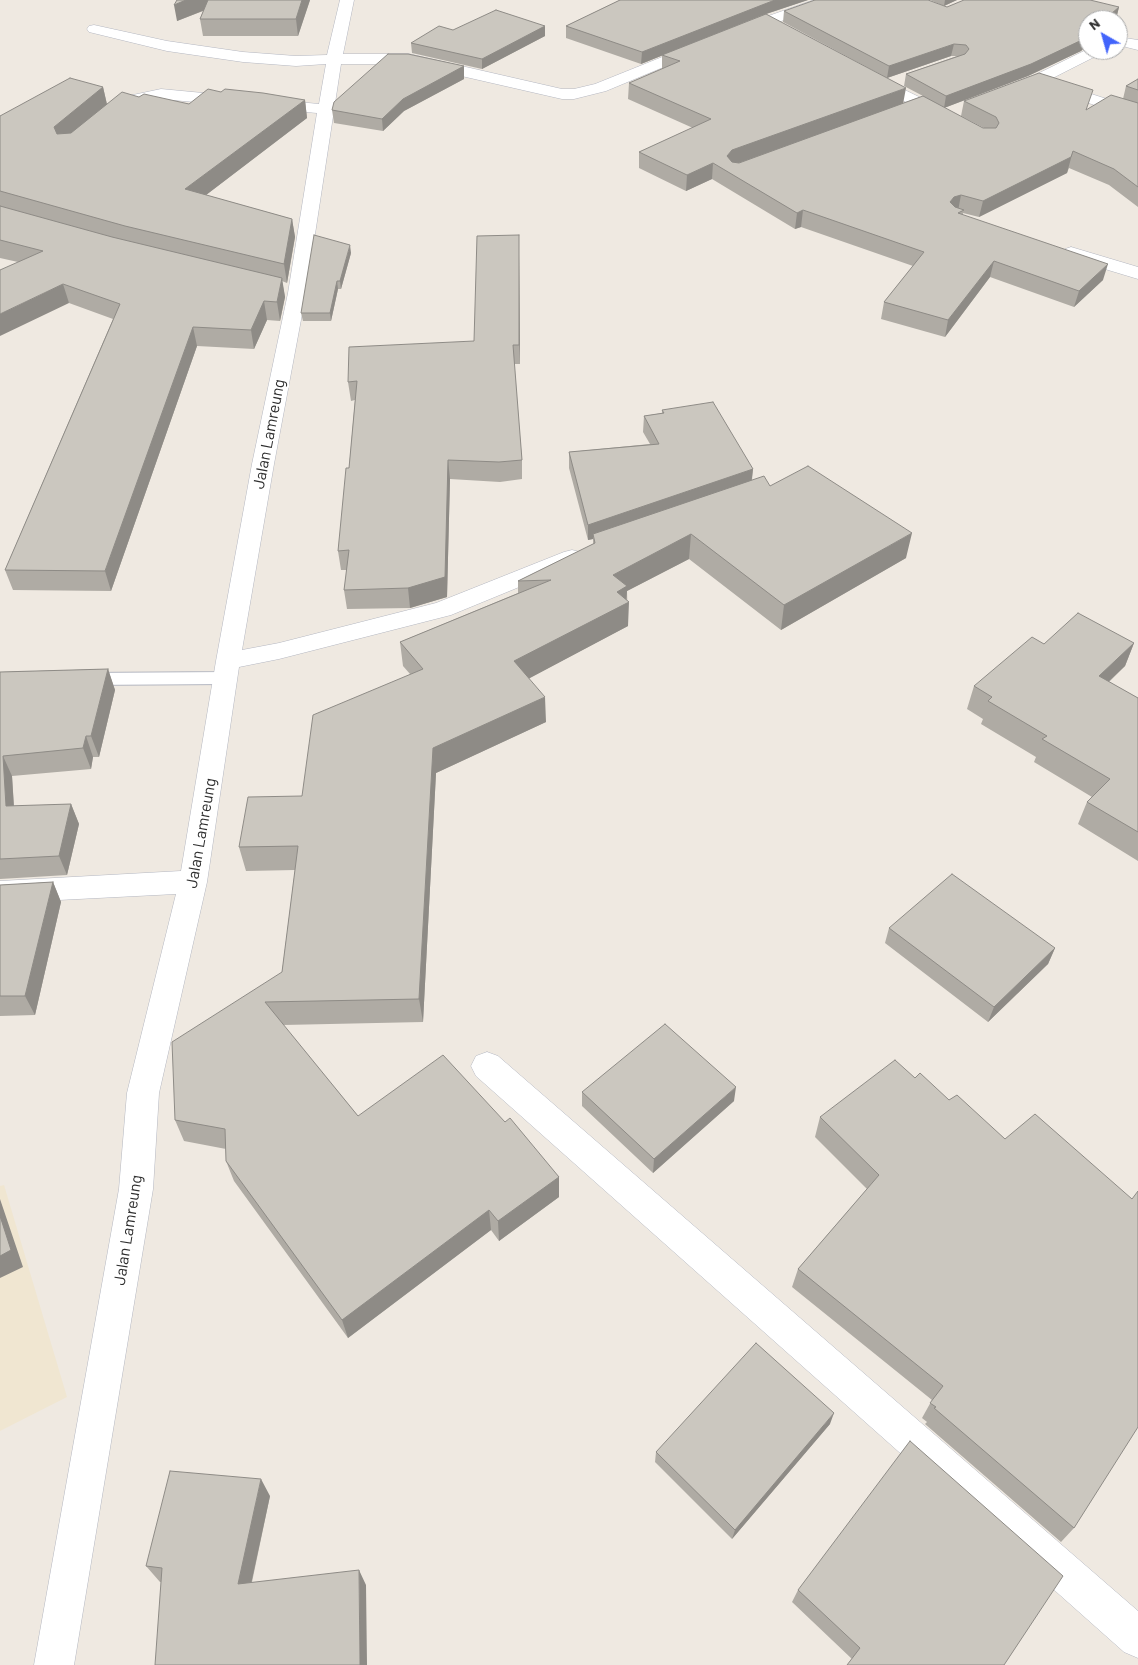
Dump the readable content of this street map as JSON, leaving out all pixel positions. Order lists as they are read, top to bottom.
{
  "streets": {
    "street": ["Jalan Lamreung"]
  },
  "north": "top left"
}
